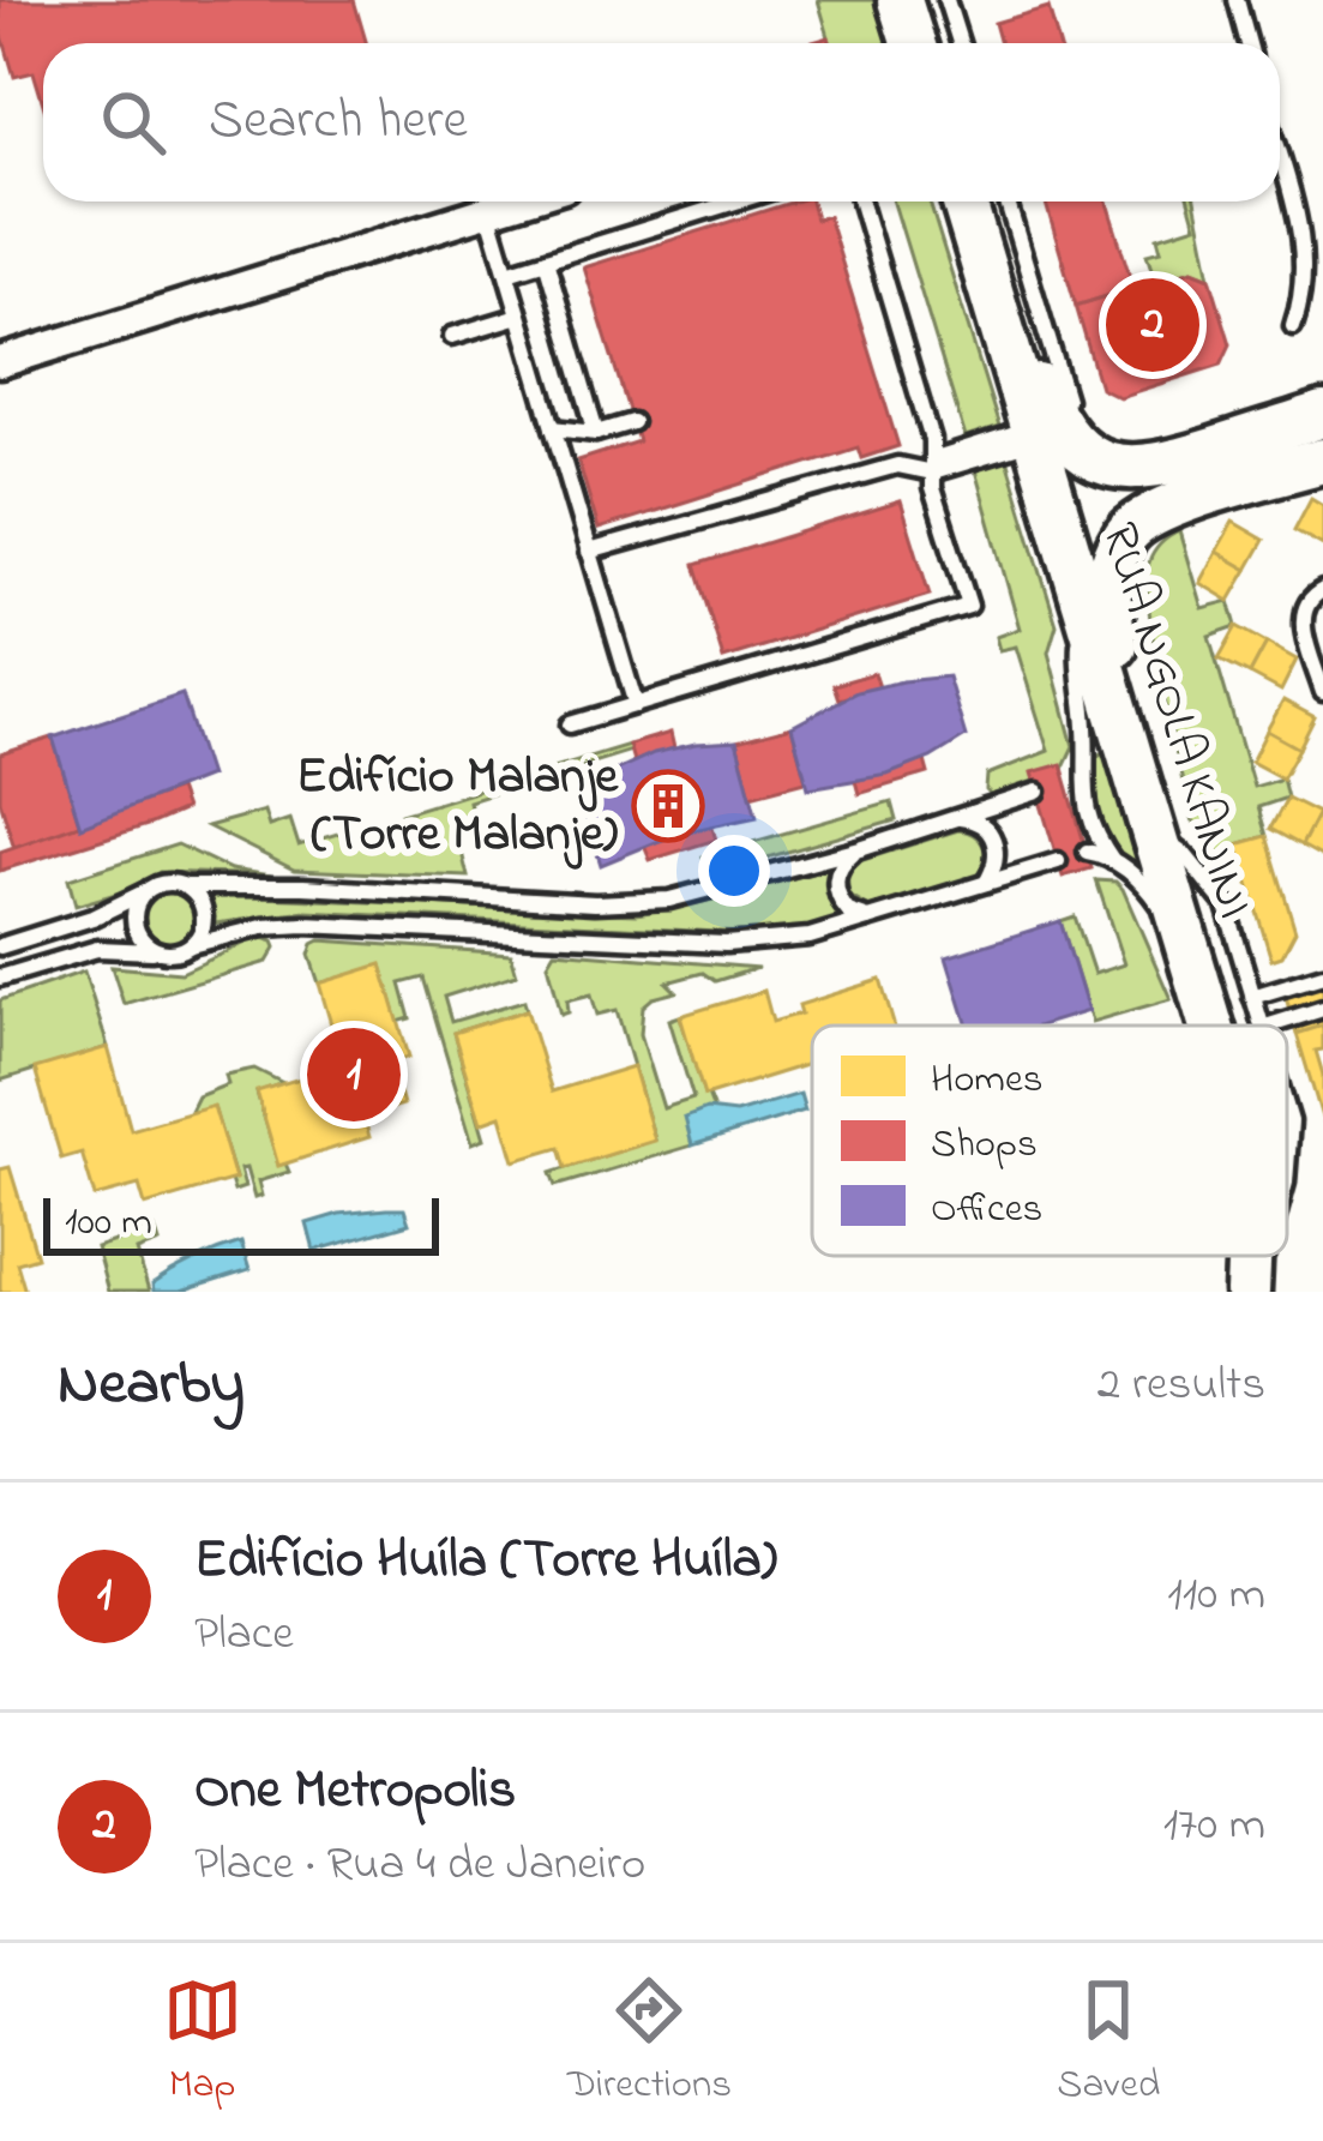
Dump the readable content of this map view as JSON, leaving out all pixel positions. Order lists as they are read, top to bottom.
{
  "streets": {
    "main road": ["RUA NGOLA KANINI"]
  },
  "places": {
    "building": ["Edifício Malanje (Torre Malanje)"]
  },
  "legend": ["Homes", "Shops", "Offices"],
  "scale_bar": "100 m",
  "page": {
    "search": "Search here",
    "pins": ["2", "1"],
    "scale": "100 m",
    "heading": ["Nearby", "2 results"],
    "list": [
      {
        "mark": "1",
        "name": "Edifício Huíla (Torre Huíla)",
        "note": "Place",
        "value": "110 m"
      },
      {
        "mark": "2",
        "name": "One Metropolis",
        "note": "Place · Rua 4 de Janeiro",
        "value": "170 m"
      }
    ],
    "nav": ["Map", "Directions", "Saved"]
  }
}
